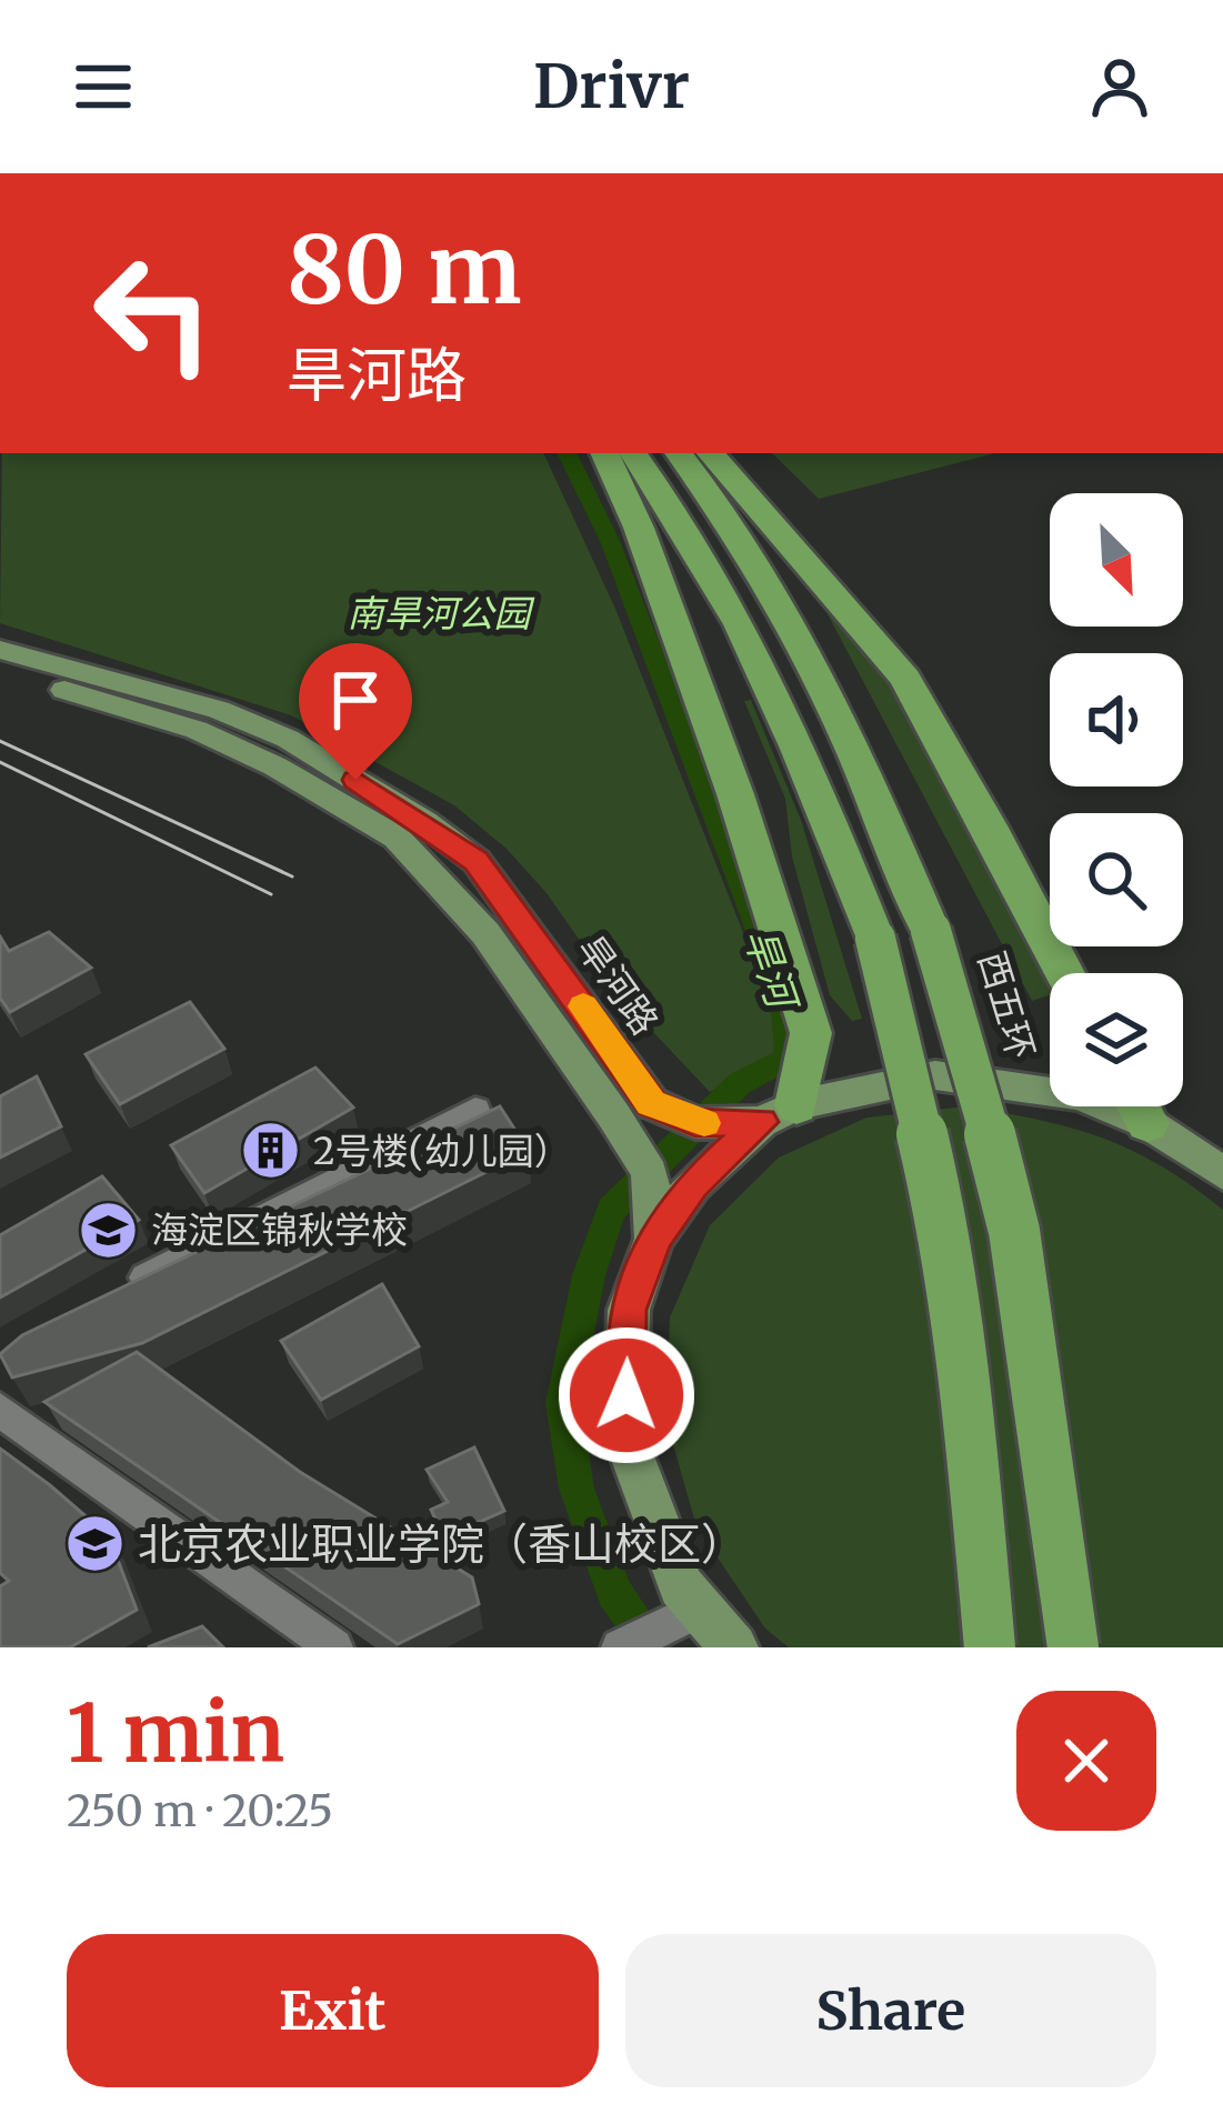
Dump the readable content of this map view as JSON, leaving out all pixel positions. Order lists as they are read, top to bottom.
{
  "streets": {
    "highway": ["西五环"],
    "main road": ["旱河路"]
  },
  "water": ["旱河"],
  "parks": ["南旱河公园"],
  "places": {
    "building": ["2号楼(幼儿园）"],
    "school or university": ["海淀区锦秋学校", "北京农业职业学院（香山校区）"]
  },
  "north": "bottom right",
  "page": {
    "header": "Drivr",
    "turn": ["80 m", "旱河路"],
    "heading": ["1 min", "250 m · 20:25"],
    "buttons": ["Exit", "Share"]
  }
}
